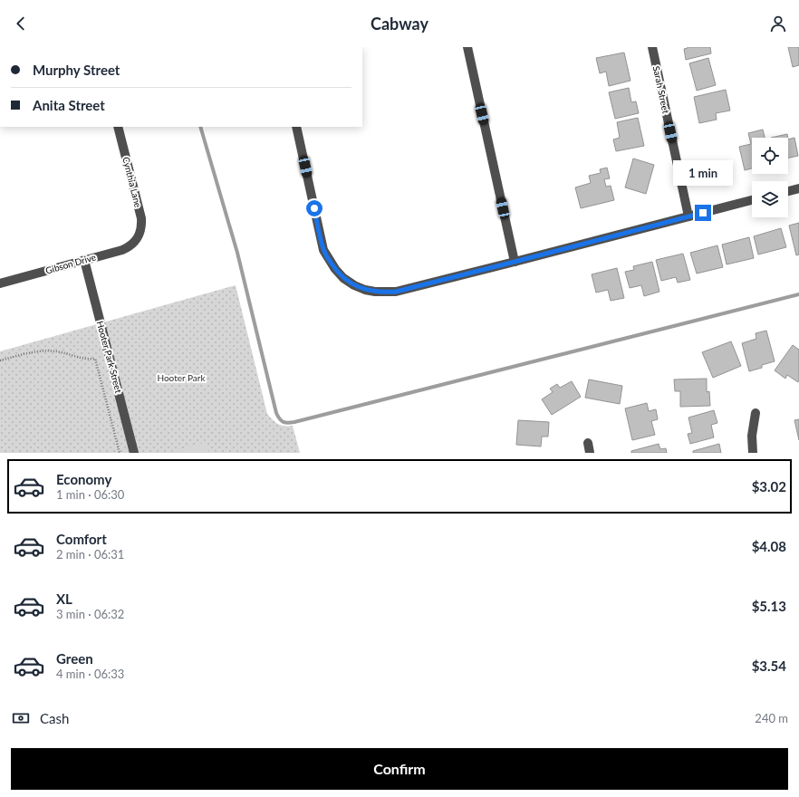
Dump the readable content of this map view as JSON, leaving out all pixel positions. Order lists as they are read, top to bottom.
{
  "streets": {
    "street": [
      "Sarah Street",
      "Cynthia Lane",
      "Gibson Drive",
      "Hooter Park Street"
    ]
  },
  "crossings": [
    ["Cynthia Lane", "Gibson Drive"],
    ["Gibson Drive", "Hooter Park Street"]
  ],
  "parks": ["Hooter Park"],
  "page": {
    "header": "Cabway",
    "banner": ["Murphy Street", "Anita Street"],
    "bubble": "1 min",
    "list": [
      {
        "name": "Economy",
        "note": "1 min · 06:30",
        "value": "$3.02"
      },
      {
        "name": "Comfort",
        "note": "2 min · 06:31",
        "value": "$4.08"
      },
      {
        "name": "XL",
        "note": "3 min · 06:32",
        "value": "$5.13"
      },
      {
        "name": "Green",
        "note": "4 min · 06:33",
        "value": "$3.54"
      }
    ],
    "pay": ["Cash", "240 m"],
    "buttons": "Confirm"
  }
}
